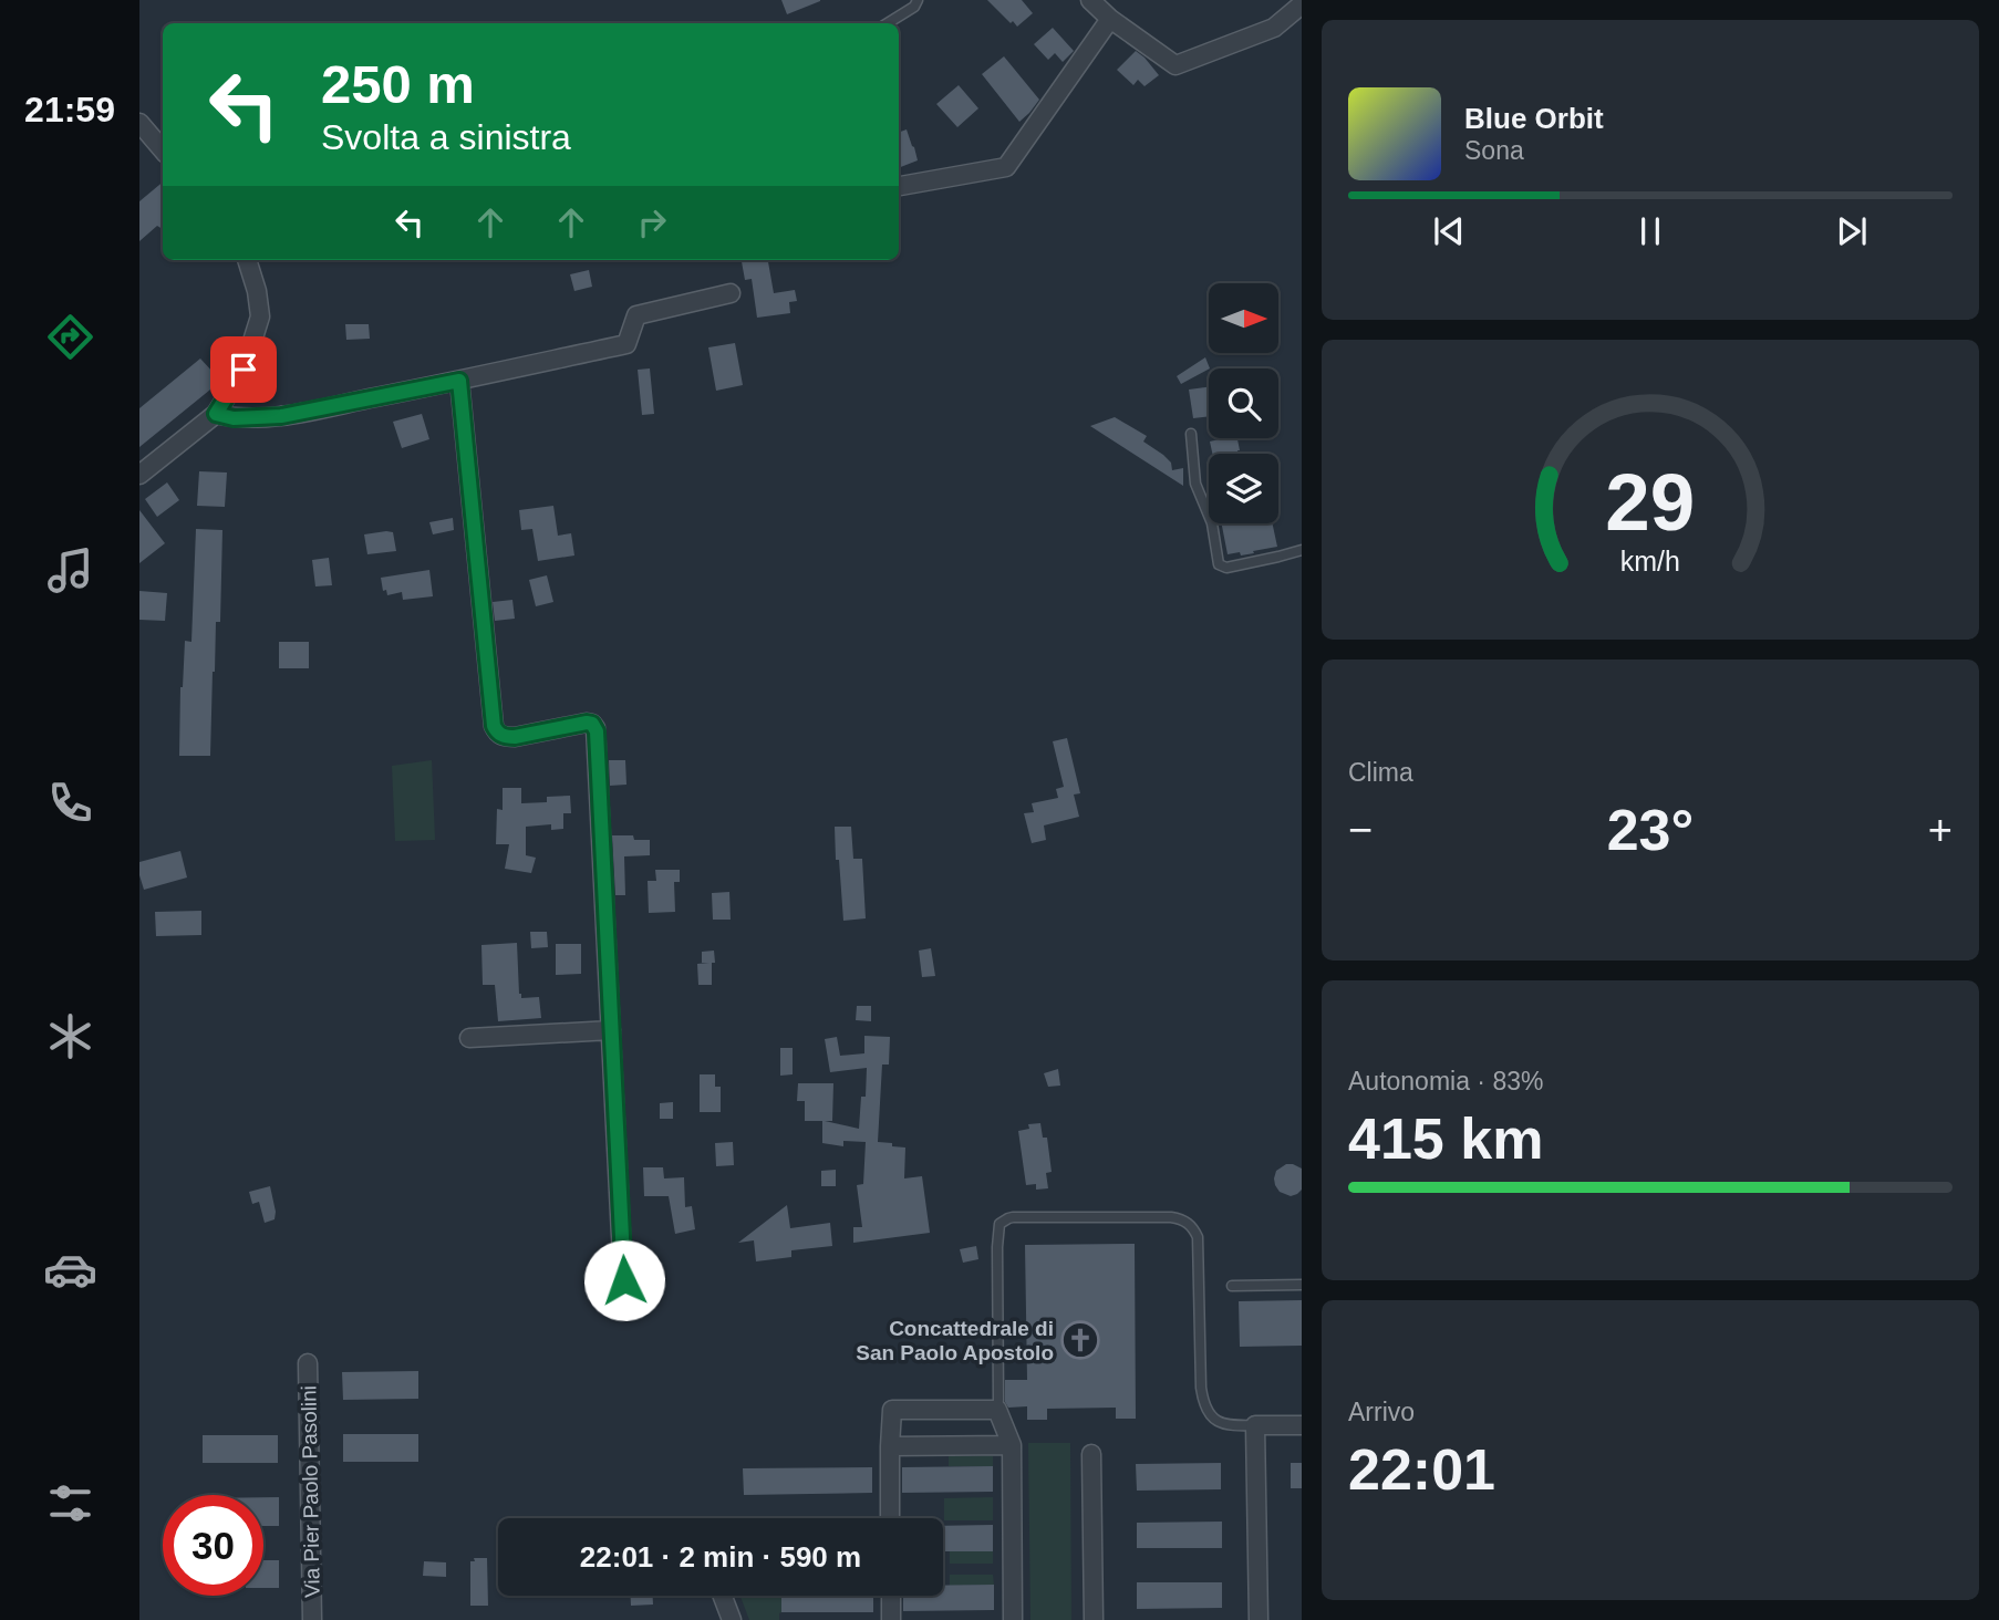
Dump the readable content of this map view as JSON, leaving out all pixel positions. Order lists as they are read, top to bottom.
{
  "streets": {
    "street": ["Via Pier Paolo Pasolini"]
  },
  "places": {
    "church": ["Concattedrale di San Paolo Apostolo"]
  },
  "north": "right",
  "page": {
    "tabs": "21:59",
    "turn": ["250 m", "Svolta a sinistra"],
    "song": ["Blue Orbit", "Sona"],
    "tile": [
      "Clima",
      ["Autonomia · 83%", "415 km"],
      ["Arrivo", "22:01"]
    ],
    "heat": ["−", "23°", "+"],
    "limit": "30",
    "trip": "22:01 · 2 min · 590 m",
    "gauge": ["29", "km/h"]
  }
}
